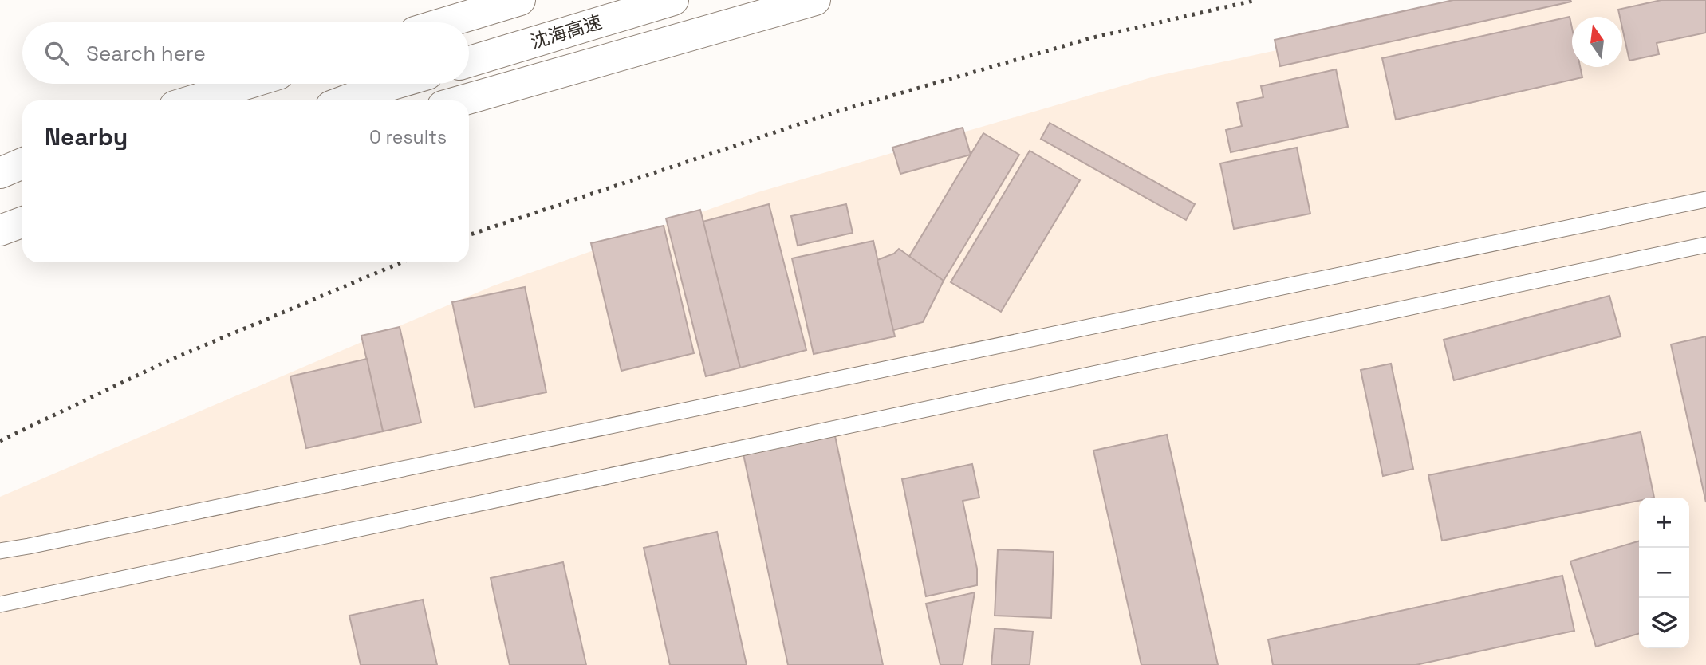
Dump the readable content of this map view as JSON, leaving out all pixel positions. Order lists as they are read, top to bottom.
{
  "streets": {
    "highway": ["沈海高速"]
  },
  "north": "top",
  "page": {
    "search": "Search here",
    "heading": ["Nearby", "0 results"],
    "map_buttons": ["+", "−"]
  }
}
